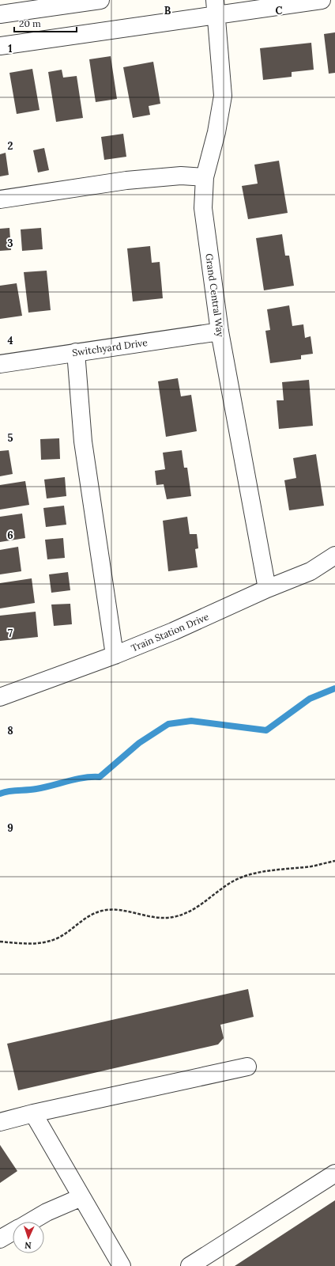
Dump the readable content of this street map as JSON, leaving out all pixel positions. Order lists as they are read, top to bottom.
{
  "streets": {
    "street": ["Grand Central Way", "Switchyard Drive", "Train Station Drive"]
  },
  "crossings": [
    ["Grand Central Way", "Switchyard Drive"],
    ["Grand Central Way", "Train Station Drive"]
  ],
  "scale_bar": "20 m",
  "north": "bottom",
  "grid": {
    "columns": ["B", "C"],
    "rows": [
      "1",
      "2",
      "3",
      "4",
      "5",
      "6",
      "7",
      "8",
      "9"
    ]
  }
}
